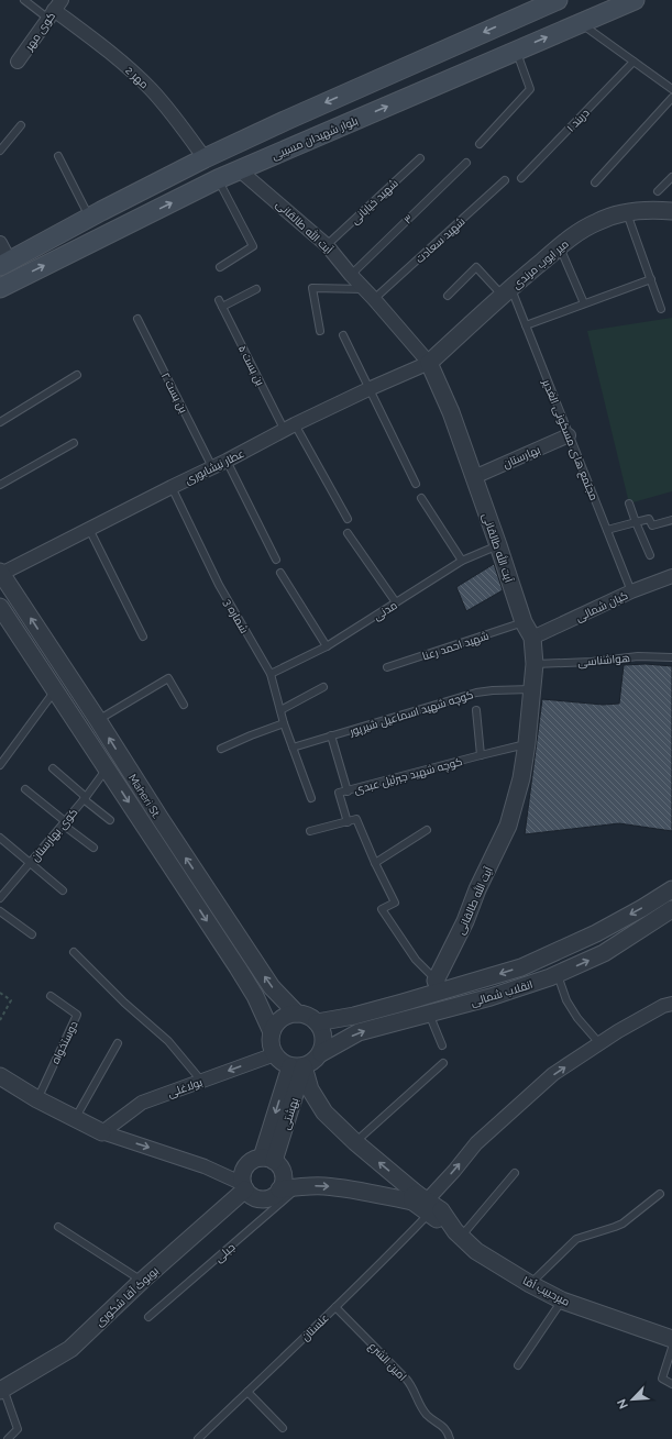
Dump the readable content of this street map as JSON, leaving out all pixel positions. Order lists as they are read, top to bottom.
{
  "streets": {
    "main road": ["بلوار شهیدان مسیبی"],
    "street": [
      "کوی مهر",
      "مهر 2",
      "آیت الله طالقانی",
      "میر ایوب مرندی",
      "بهارستان",
      "عطار نیشابوری",
      "کیان شمالی",
      "Maheri St.",
      "انقلاب شمالی",
      "بولاغلی",
      "بهشتی",
      "میرحبیب آقا",
      "بویوک آقا شکوری"
    ],
    "lane": [
      "دربند ۱",
      "شهید خیابانی",
      "۳",
      "شهید سعادت",
      "بن بست ۵",
      "بن بست ۲",
      "مجتمع های مسکونی الغدیر",
      "مدنی",
      "شماره 3",
      "شهید احمد رعنا",
      "هواشناسی",
      "کوچه شهید اسماعیل شیرپور",
      "کوچه شهید جبرئیل عبدی",
      "کوی بهارستان",
      "دوستخواه",
      "جبلی",
      "علستان",
      "امین الشرع"
    ]
  },
  "crossings": [
    ["کوی مهر", "مهر 2"],
    ["بلوار شهیدان مسیبی", "آیت الله طالقانی"],
    ["شهید خیابانی", "آیت الله طالقانی"],
    ["۳", "آیت الله طالقانی"],
    ["آیت الله طالقانی", "شهید سعادت"],
    ["آیت الله طالقانی", "میر ایوب مرندی"],
    ["آیت الله طالقانی", "بهارستان"],
    ["آیت الله طالقانی", "عطار نیشابوری"],
    ["آیت الله طالقانی", "کیان شمالی"],
    ["آیت الله طالقانی", "مدنی"],
    ["آیت الله طالقانی", "شهید احمد رعنا"],
    ["آیت الله طالقانی", "هواشناسی"],
    ["آیت الله طالقانی", "کوچه شهید اسماعیل شیرپور"],
    ["آیت الله طالقانی", "کوچه شهید جبرئیل عبدی"],
    ["آیت الله طالقانی", "انقلاب شمالی"],
    ["میر ایوب مرندی", "مجتمع های مسکونی الغدیر"],
    ["میر ایوب مرندی", "عطار نیشابوری"],
    ["بن بست ۵", "عطار نیشابوری"],
    ["بن بست ۲", "عطار نیشابوری"],
    ["مجتمع های مسکونی الغدیر", "بهارستان"],
    ["مجتمع های مسکونی الغدیر", "کیان شمالی"],
    ["عطار نیشابوری", "شماره 3"],
    ["عطار نیشابوری", "Maheri St."],
    ["مدنی", "شماره 3"],
    ["شماره 3", "کوچه شهید اسماعیل شیرپور"],
    ["Maheri St.", "کوی بهارستان"],
    ["Maheri St.", "انقلاب شمالی"],
    ["Maheri St.", "بولاغلی"],
    ["Maheri St.", "بهشتی"],
    ["Maheri St.", "میرحبیب آقا"],
    ["انقلاب شمالی", "بولاغلی"],
    ["انقلاب شمالی", "بهشتی"],
    ["انقلاب شمالی", "میرحبیب آقا"],
    ["بولاغلی", "بهشتی"],
    ["بولاغلی", "میرحبیب آقا"],
    ["بهشتی", "میرحبیب آقا"],
    ["بهشتی", "بویوک آقا شکوری"],
    ["میرحبیب آقا", "علستان"],
    ["علستان", "امین الشرع"]
  ],
  "one_way": ["بولاغلی"],
  "north": "bottom left"
}
